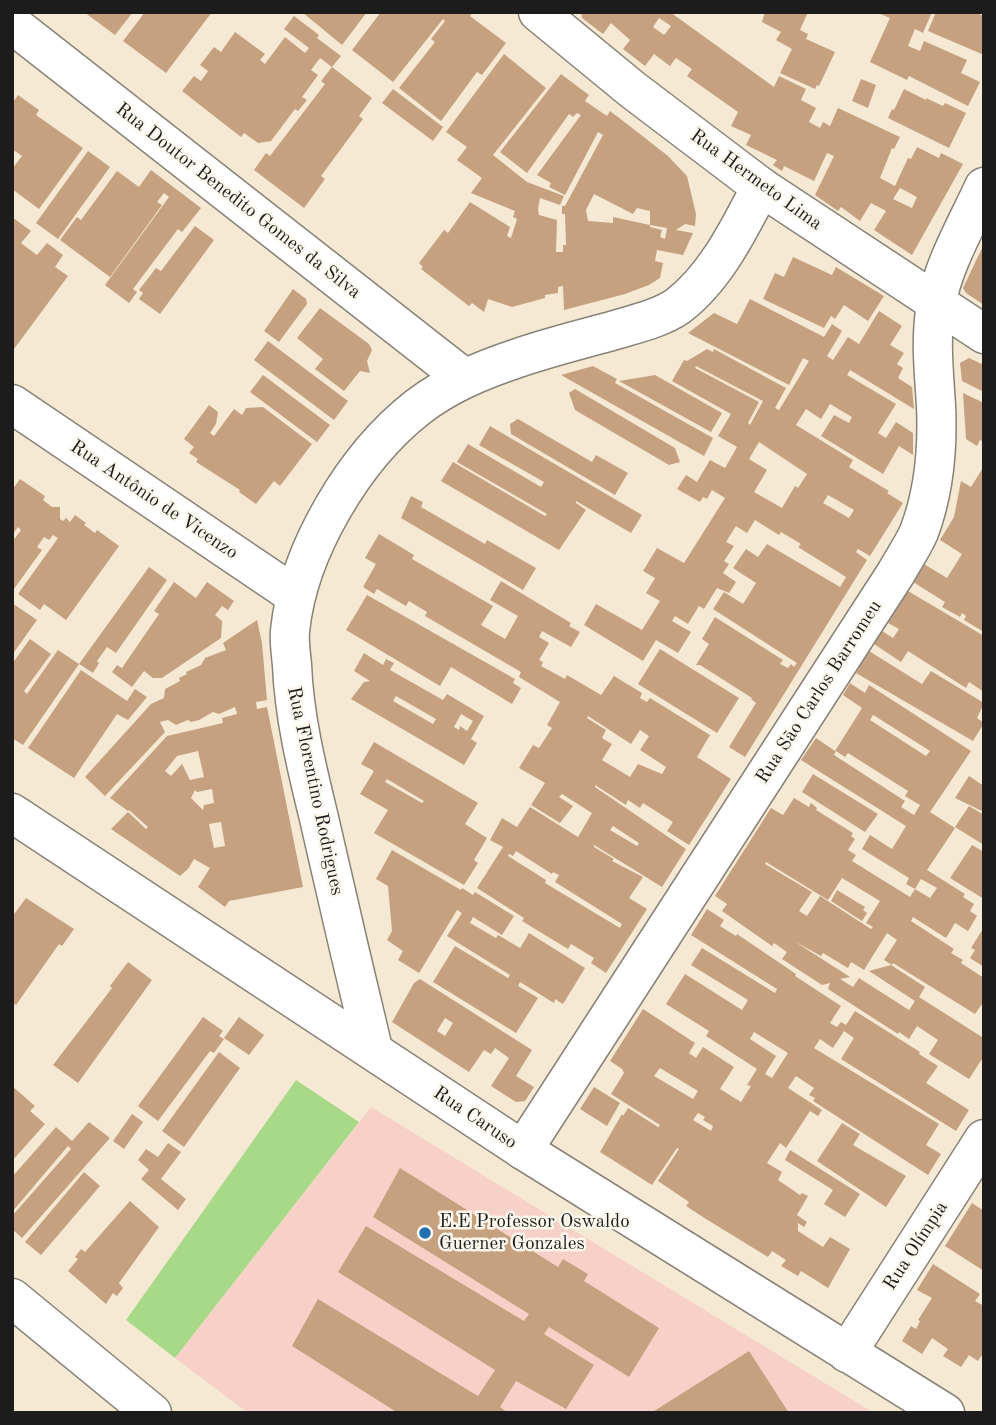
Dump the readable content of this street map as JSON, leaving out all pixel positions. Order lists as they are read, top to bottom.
{
  "streets": {
    "street": [
      "Rua Hermeto Lima",
      "Rua Doutor Benedito Gomes da Silva",
      "Rua Antônio de Vicenzo",
      "Rua São Carlos Barromeu",
      "Rua Florentino Rodrigues",
      "Rua Caruso",
      "Rua Olímpia"
    ]
  },
  "crossings": [
    ["Rua Hermeto Lima", "Rua São Carlos Barromeu"],
    ["Rua Hermeto Lima", "Rua Florentino Rodrigues"],
    ["Rua Doutor Benedito Gomes da Silva", "Rua Florentino Rodrigues"],
    ["Rua Antônio de Vicenzo", "Rua Florentino Rodrigues"],
    ["Rua São Carlos Barromeu", "Rua Caruso"],
    ["Rua Florentino Rodrigues", "Rua Caruso"],
    ["Rua Caruso", "Rua Olímpia"]
  ],
  "places": ["E.E Professor Oswaldo Guerner Gonzales"]
}
